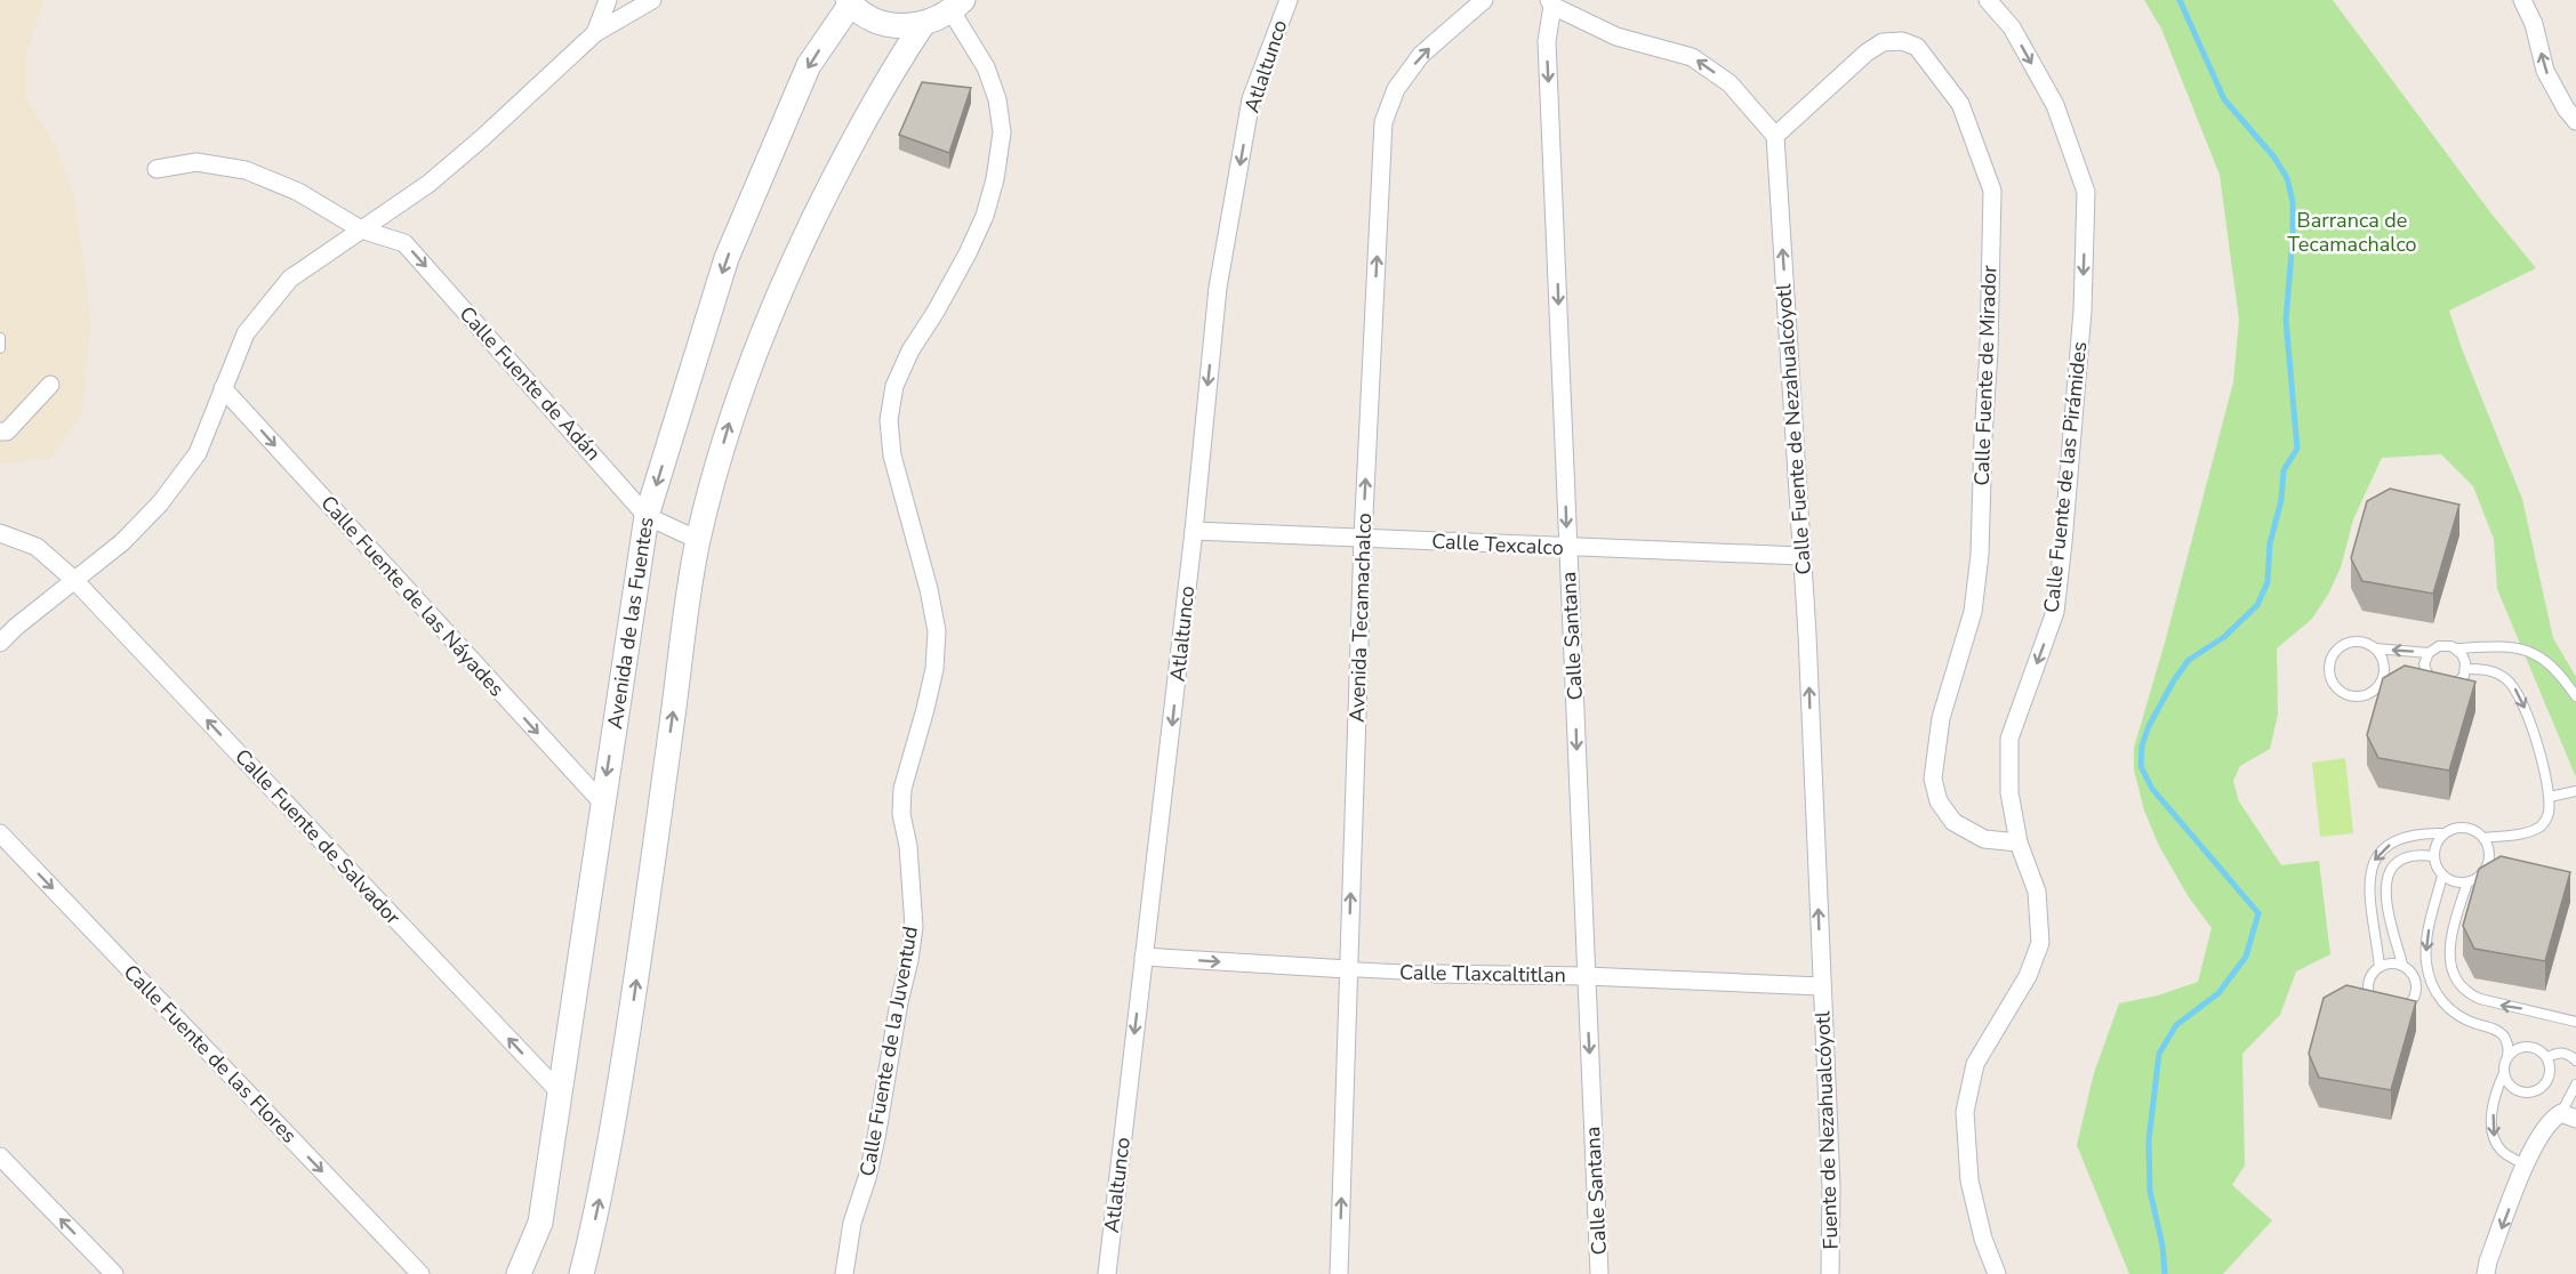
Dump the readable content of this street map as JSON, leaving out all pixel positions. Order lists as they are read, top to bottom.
{
  "streets": {
    "main road": ["Avenida de las Fuentes"],
    "street": [
      "Atlaltunco",
      "Calle Fuente de Mirador",
      "Calle Fuente de Adán",
      "Calle Fuente de Nezahualcóyotl",
      "Calle Fuente de las Pirámides",
      "Calle Texcalco",
      "Calle Fuente de las Náyades",
      "Avenida Tecamachalco",
      "Calle Santana",
      "Calle Fuente de Salvador",
      "Calle Tlaxcaltitlan",
      "Calle Fuente de la Juventud",
      "Calle Fuente de las Flores",
      "Fuente de Nezahualcóyotl"
    ]
  },
  "crossings": [
    ["Atlaltunco", "Calle Texcalco"],
    ["Atlaltunco", "Calle Tlaxcaltitlan"],
    ["Calle Fuente de Mirador", "Calle Fuente de Nezahualcóyotl"],
    ["Calle Fuente de Mirador", "Calle Fuente de las Pirámides"],
    ["Calle Fuente de Adán", "Avenida de las Fuentes"],
    ["Calle Fuente de Nezahualcóyotl", "Calle Texcalco"],
    ["Calle Fuente de Nezahualcóyotl", "Calle Tlaxcaltitlan"],
    ["Calle Fuente de Nezahualcóyotl", "Fuente de Nezahualcóyotl"],
    ["Calle Texcalco", "Avenida Tecamachalco"],
    ["Calle Texcalco", "Calle Santana"],
    ["Calle Fuente de las Náyades", "Avenida de las Fuentes"],
    ["Avenida Tecamachalco", "Calle Tlaxcaltitlan"],
    ["Avenida de las Fuentes", "Calle Fuente de Salvador"],
    ["Calle Santana", "Calle Tlaxcaltitlan"],
    ["Calle Tlaxcaltitlan", "Fuente de Nezahualcóyotl"]
  ],
  "one_way": [
    "Atlaltunco",
    "Calle Fuente de Adán",
    "Calle Fuente de Nezahualcóyotl",
    "Calle Fuente de las Pirámides",
    "Calle Fuente de las Náyades",
    "Avenida Tecamachalco",
    "Calle Santana",
    "Calle Fuente de Salvador",
    "Calle Fuente de las Flores"
  ],
  "parks": ["Barranca de Tecamachalco"]
}
